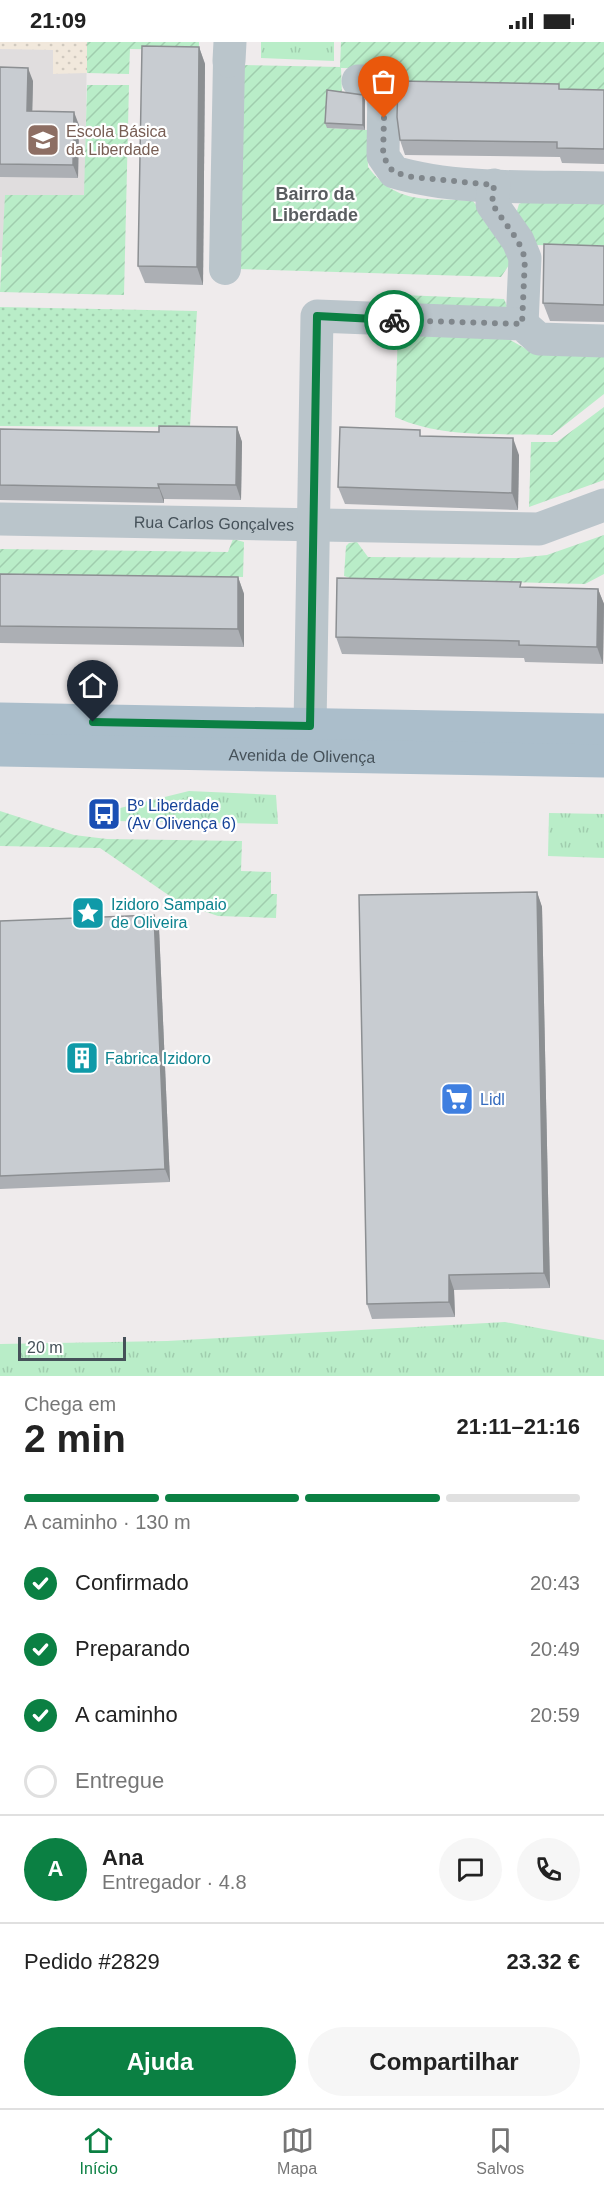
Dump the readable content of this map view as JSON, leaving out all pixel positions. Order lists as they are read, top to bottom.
{
  "streets": {
    "main road": ["Avenida de Olivença"],
    "street": ["Rua Carlos Gonçalves"]
  },
  "districts": ["Bairro da Liberdade"],
  "places": {
    "school or university": ["Escola Básica da Liberdade"],
    "bus stop": ["Bº Liberdade (Av Olivença 6)"],
    "place": ["Izidoro Sampaio de Oliveira"],
    "building": ["Fabrica Izidoro"],
    "supermarket": ["Lidl"]
  },
  "scale_bar": "20 m",
  "page": {
    "status": "21:09",
    "scale": "20 m",
    "heading": ["2 min", "Chega em", "21:11–21:16"],
    "panel": [
      "Ana",
      "Entregador · 4.8",
      "Pedido #2829",
      "23.32 €"
    ],
    "bar": "A caminho · 130 m",
    "list": [
      ["Confirmado", "20:43"],
      ["Preparando", "20:49"],
      ["A caminho", "20:59"],
      "Entregue"
    ],
    "round": "A",
    "buttons": ["Ajuda", "Compartilhar"],
    "tabs": ["Início", "Mapa", "Salvos"]
  }
}
